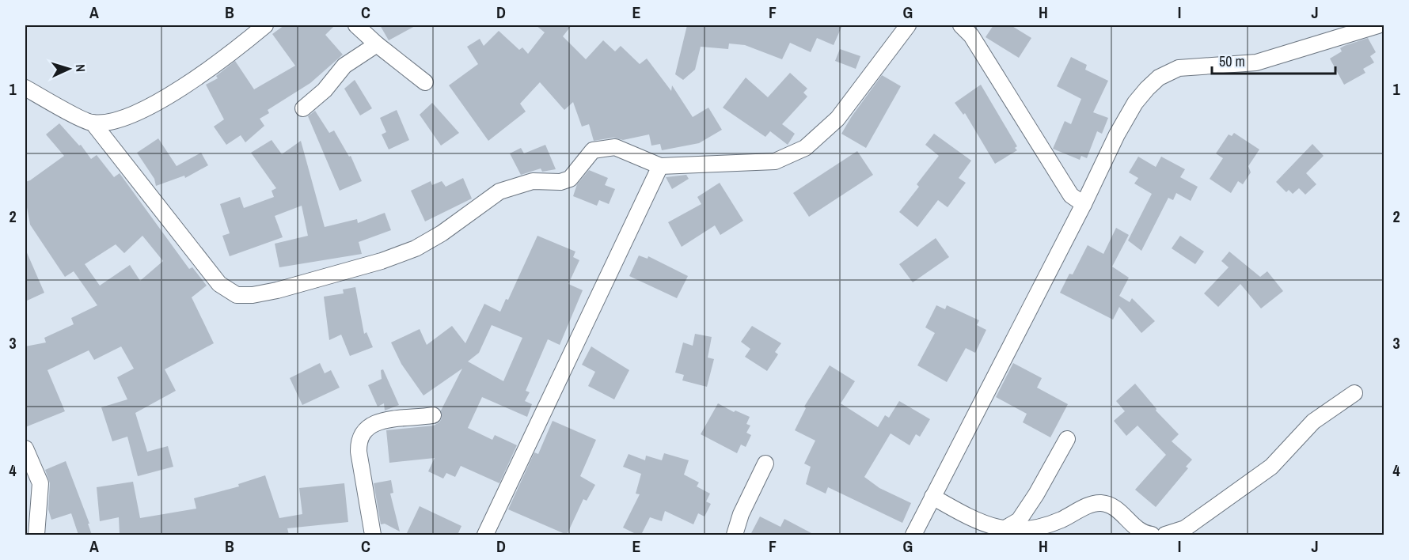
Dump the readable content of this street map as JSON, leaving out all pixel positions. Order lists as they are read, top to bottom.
{
  "scale_bar": "50 m",
  "north": "right",
  "grid": {
    "columns": [
      "A",
      "B",
      "C",
      "D",
      "E",
      "F",
      "G",
      "H",
      "I",
      "J"
    ],
    "rows": [
      "1",
      "2",
      "3",
      "4"
    ]
  }
}
